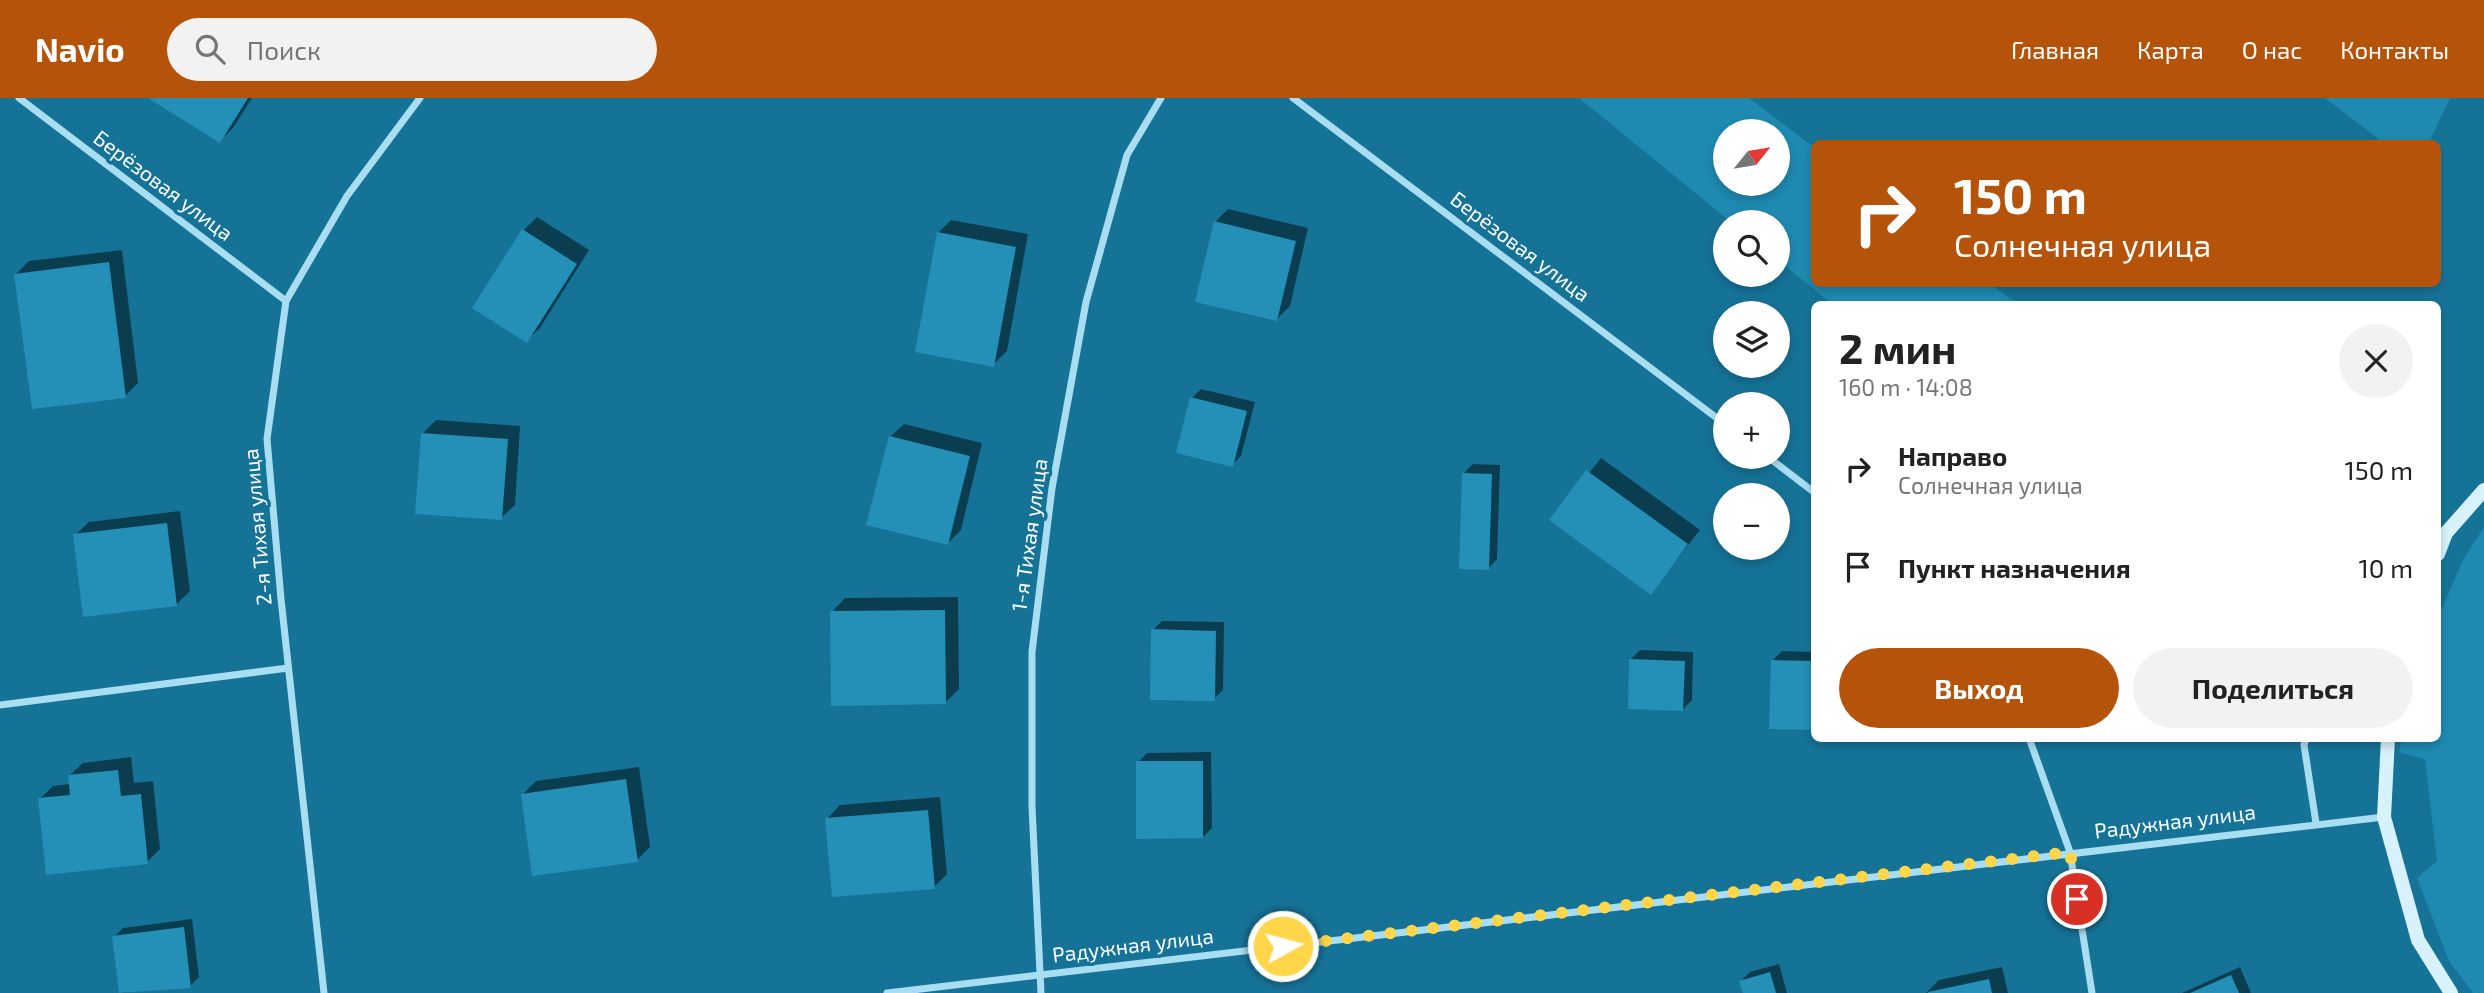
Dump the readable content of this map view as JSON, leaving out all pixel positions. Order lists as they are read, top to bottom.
{
  "streets": {
    "street": [
      "Берёзовая улица",
      "2-я Тихая улица",
      "1-я Тихая улица",
      "Радужная улица"
    ]
  },
  "crossings": [
    ["Берёзовая улица", "2-я Тихая улица"],
    ["1-я Тихая улица", "Радужная улица"]
  ],
  "north": "top right",
  "page": {
    "header": "Navio",
    "search": "Поиск",
    "nav": [
      "Главная",
      "Карта",
      "О нас",
      "Контакты"
    ],
    "map_buttons": ["+", "−"],
    "turn": ["150 m", "Солнечная улица"],
    "heading": ["2 мин", "160 m · 14:08"],
    "list": [
      {
        "name": "Направо",
        "note": "Солнечная улица",
        "value": "150 m"
      },
      {
        "name": "Пункт назначения",
        "value": "10 m"
      }
    ],
    "buttons": ["Выход", "Поделиться"]
  }
}
